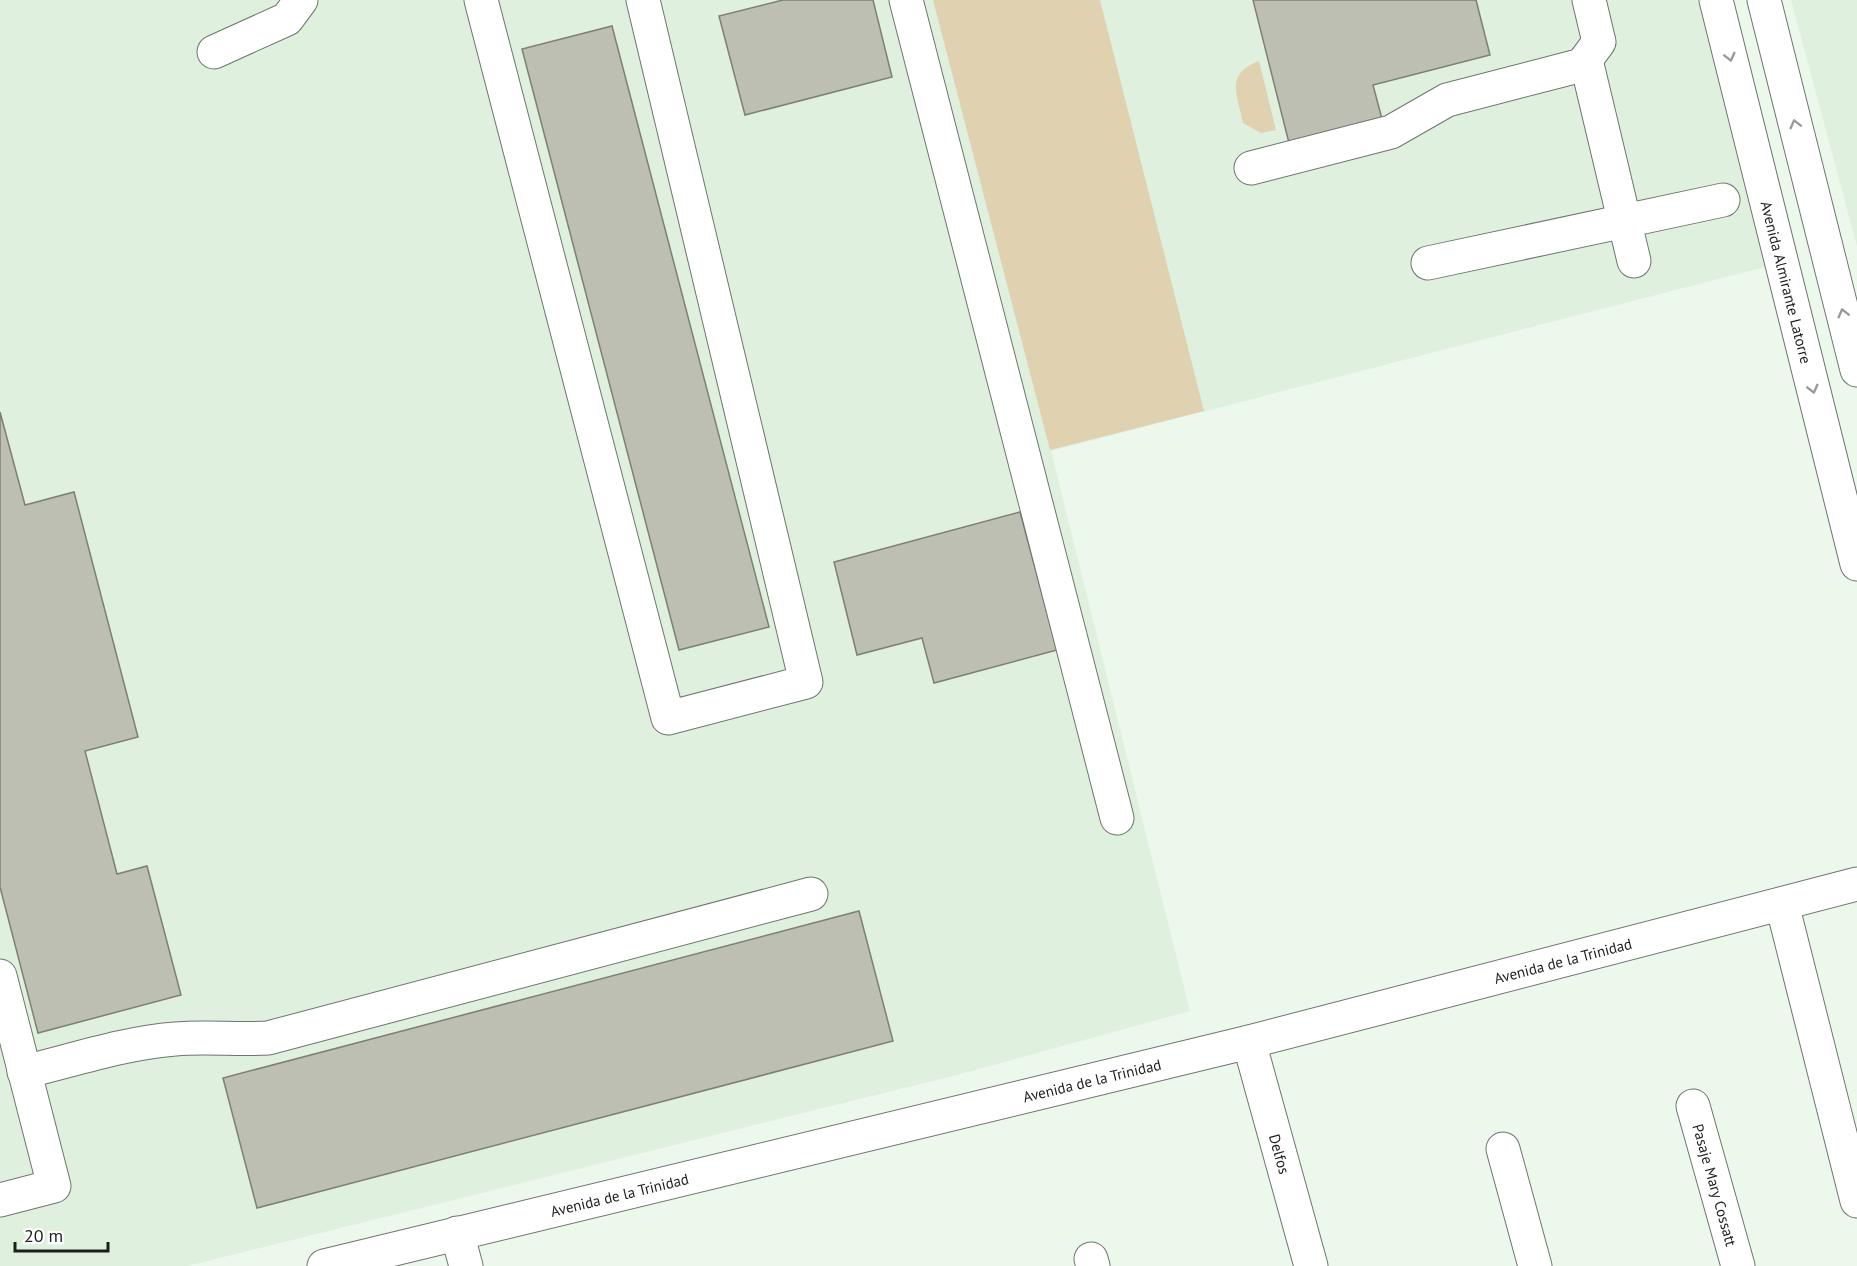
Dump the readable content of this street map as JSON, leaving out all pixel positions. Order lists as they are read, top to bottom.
{
  "streets": {
    "street": [
      "Avenida Almirante Latorre",
      "Avenida de la Trinidad",
      "Delfos",
      "Pasaje Mary Cossatt"
    ]
  },
  "crossings": [
    ["Avenida de la Trinidad", "Delfos"]
  ],
  "scale_bar": "20 m"
}
